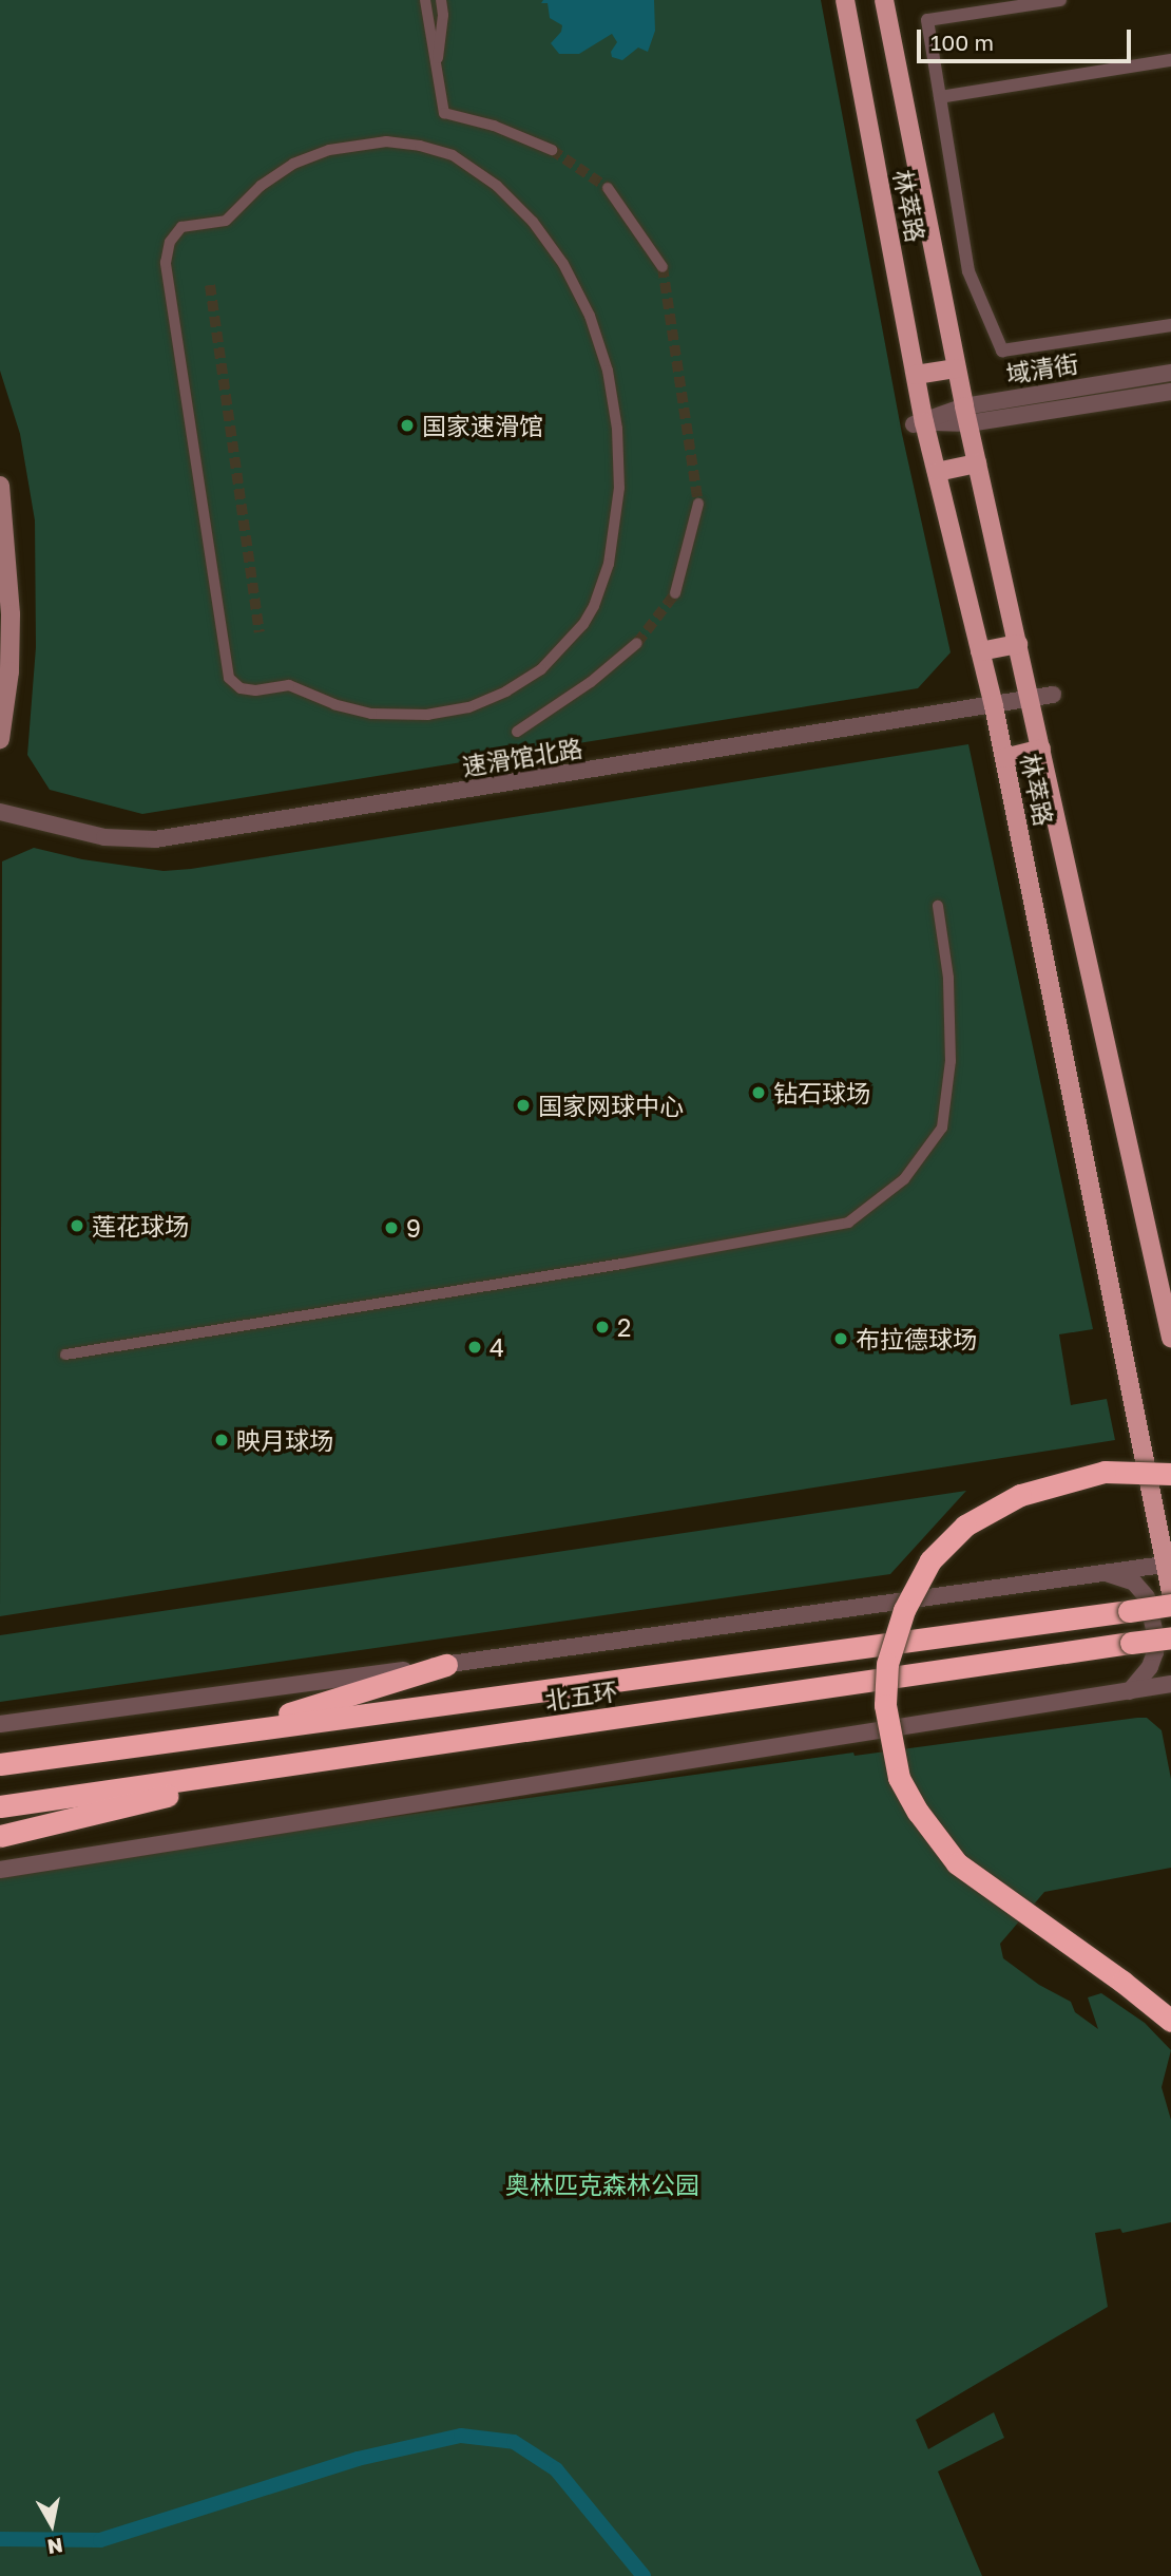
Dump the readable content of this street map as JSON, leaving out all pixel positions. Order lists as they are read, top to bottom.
{
  "streets": {
    "highway": ["北五环"],
    "main road": ["林萃路"],
    "street": ["域清街", "速滑馆北路"]
  },
  "crossings": [
    ["林萃路", "域清街"],
    ["林萃路", "速滑馆北路"]
  ],
  "parks": ["奥林匹克森林公园"],
  "places": [
    "国家速滑馆",
    "钻石球场",
    "国家网球中心",
    "莲花球场",
    "9",
    "2",
    "布拉德球场",
    "4",
    "映月球场"
  ],
  "scale_bar": "100 m",
  "north": "bottom"
}
